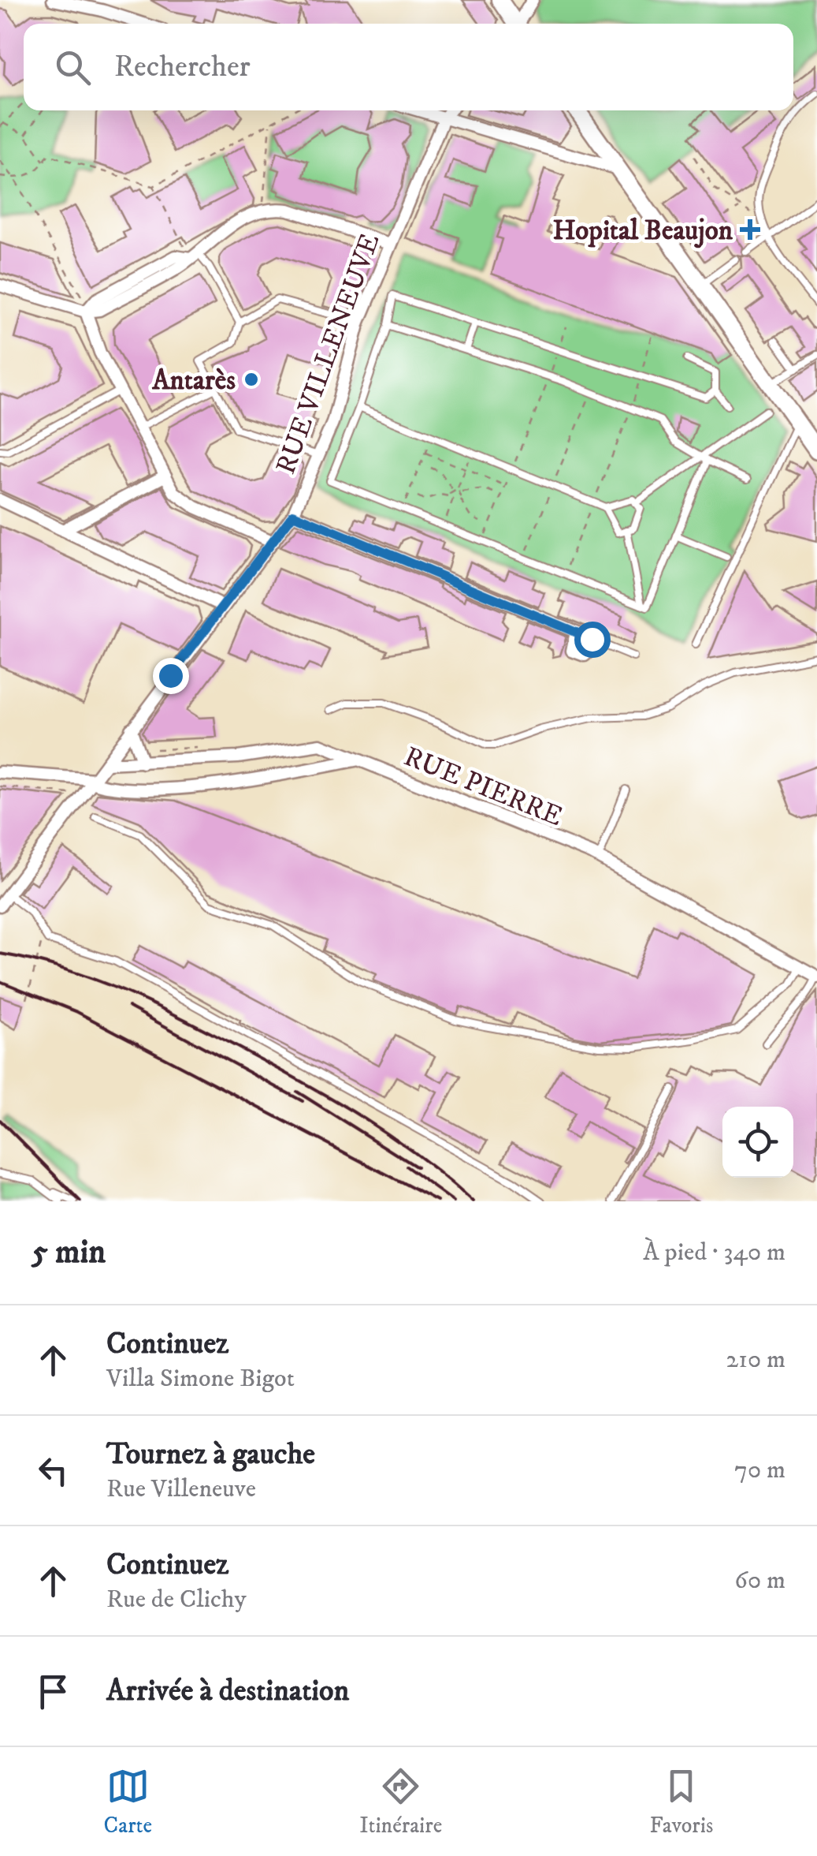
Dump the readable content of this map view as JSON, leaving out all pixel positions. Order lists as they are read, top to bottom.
{
  "streets": {
    "street": ["RUE VILLENEUVE", "RUE PIERRE"]
  },
  "crossings": [
    ["RUE VILLENEUVE", "RUE PIERRE"]
  ],
  "places": {
    "health": ["Hopital Beaujon"],
    "other": ["Antarès"]
  },
  "page": {
    "search": "Rechercher",
    "heading": ["5 min", "À pied · 340 m"],
    "list": [
      ["Continuez", "Villa Simone Bigot", "210 m"],
      ["Tournez à gauche", "Rue Villeneuve", "70 m"],
      ["Continuez", "Rue de Clichy", "60 m"],
      "Arrivée à destination"
    ],
    "nav": ["Carte", "Itinéraire", "Favoris"]
  }
}
